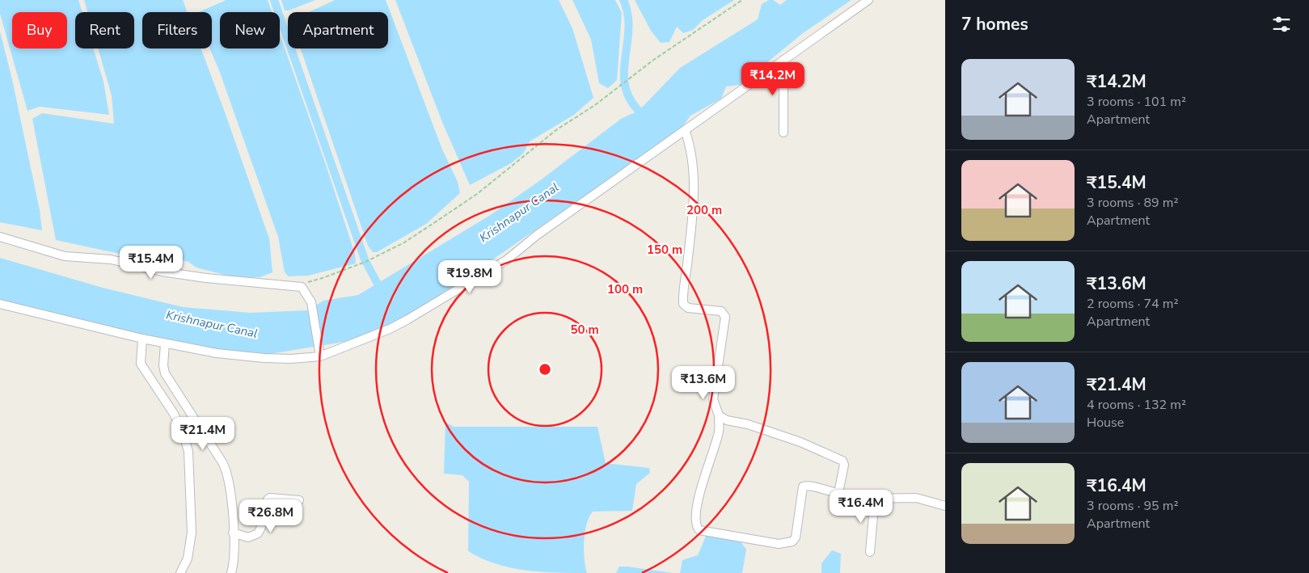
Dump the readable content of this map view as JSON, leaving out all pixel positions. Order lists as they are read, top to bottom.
{
  "water": ["Krishnapur Canal"],
  "page": {
    "heading": "7 homes",
    "chip": [
      "Buy",
      "Rent",
      "Filters",
      "New",
      "Apartment"
    ],
    "list": [
      {
        "name": "₹14.2M",
        "note": "3 rooms · 101 m² · Apartment"
      },
      {
        "name": "₹15.4M",
        "note": "3 rooms · 89 m² · Apartment"
      },
      {
        "name": "₹13.6M",
        "note": "2 rooms · 74 m² · Apartment"
      },
      {
        "name": "₹21.4M",
        "note": "4 rooms · 132 m² · House"
      },
      {
        "name": "₹16.4M",
        "note": "3 rooms · 95 m² · Apartment"
      }
    ],
    "price": [
      "₹14.2M",
      "₹15.4M",
      "₹19.8M",
      "₹13.6M",
      "₹21.4M",
      "₹16.4M",
      "₹26.8M"
    ]
  },
  "rings": [
    "200 m",
    "150 m",
    "100 m",
    "50 m"
  ]
}
